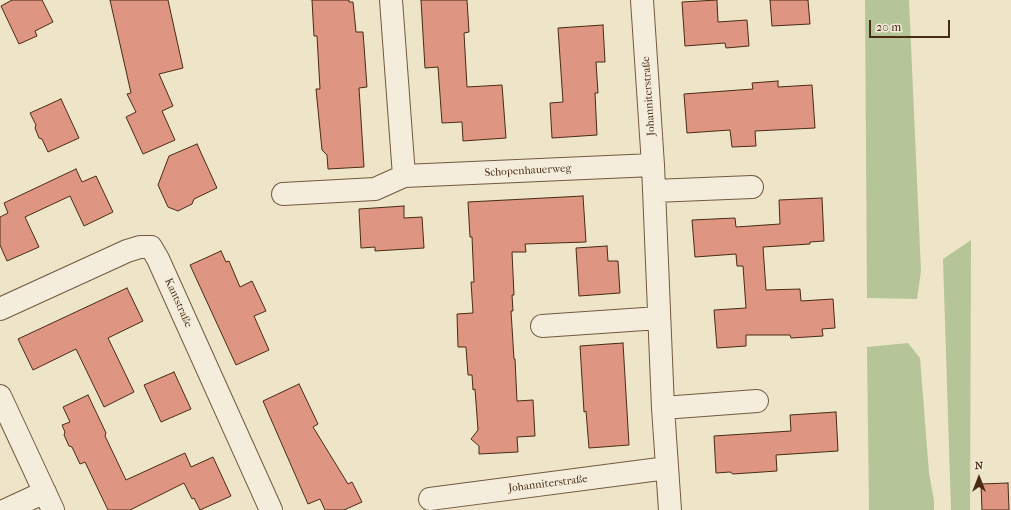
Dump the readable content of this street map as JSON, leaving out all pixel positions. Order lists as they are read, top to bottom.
{
  "streets": {
    "street": ["Johanniterstraße", "Schopenhauerweg", "Kantstraße"]
  },
  "crossings": [
    ["Johanniterstraße", "Schopenhauerweg"]
  ],
  "scale_bar": "20 m",
  "north": "top"
}
